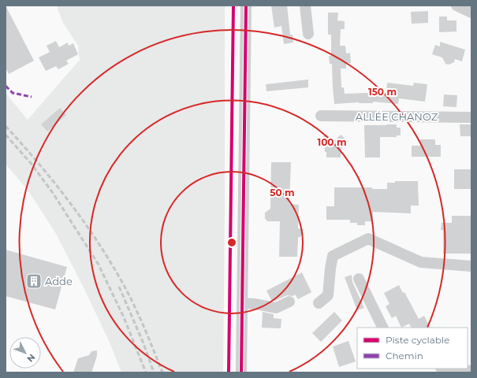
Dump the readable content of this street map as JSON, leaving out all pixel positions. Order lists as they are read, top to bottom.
{
  "streets": {
    "street": ["ALLÉE CHANOZ"]
  },
  "places": {
    "building": ["Adde"]
  },
  "legend": ["Piste cyclable", "Chemin"],
  "north": "bottom right",
  "rings": ["150 m", "100 m", "50 m"]
}
